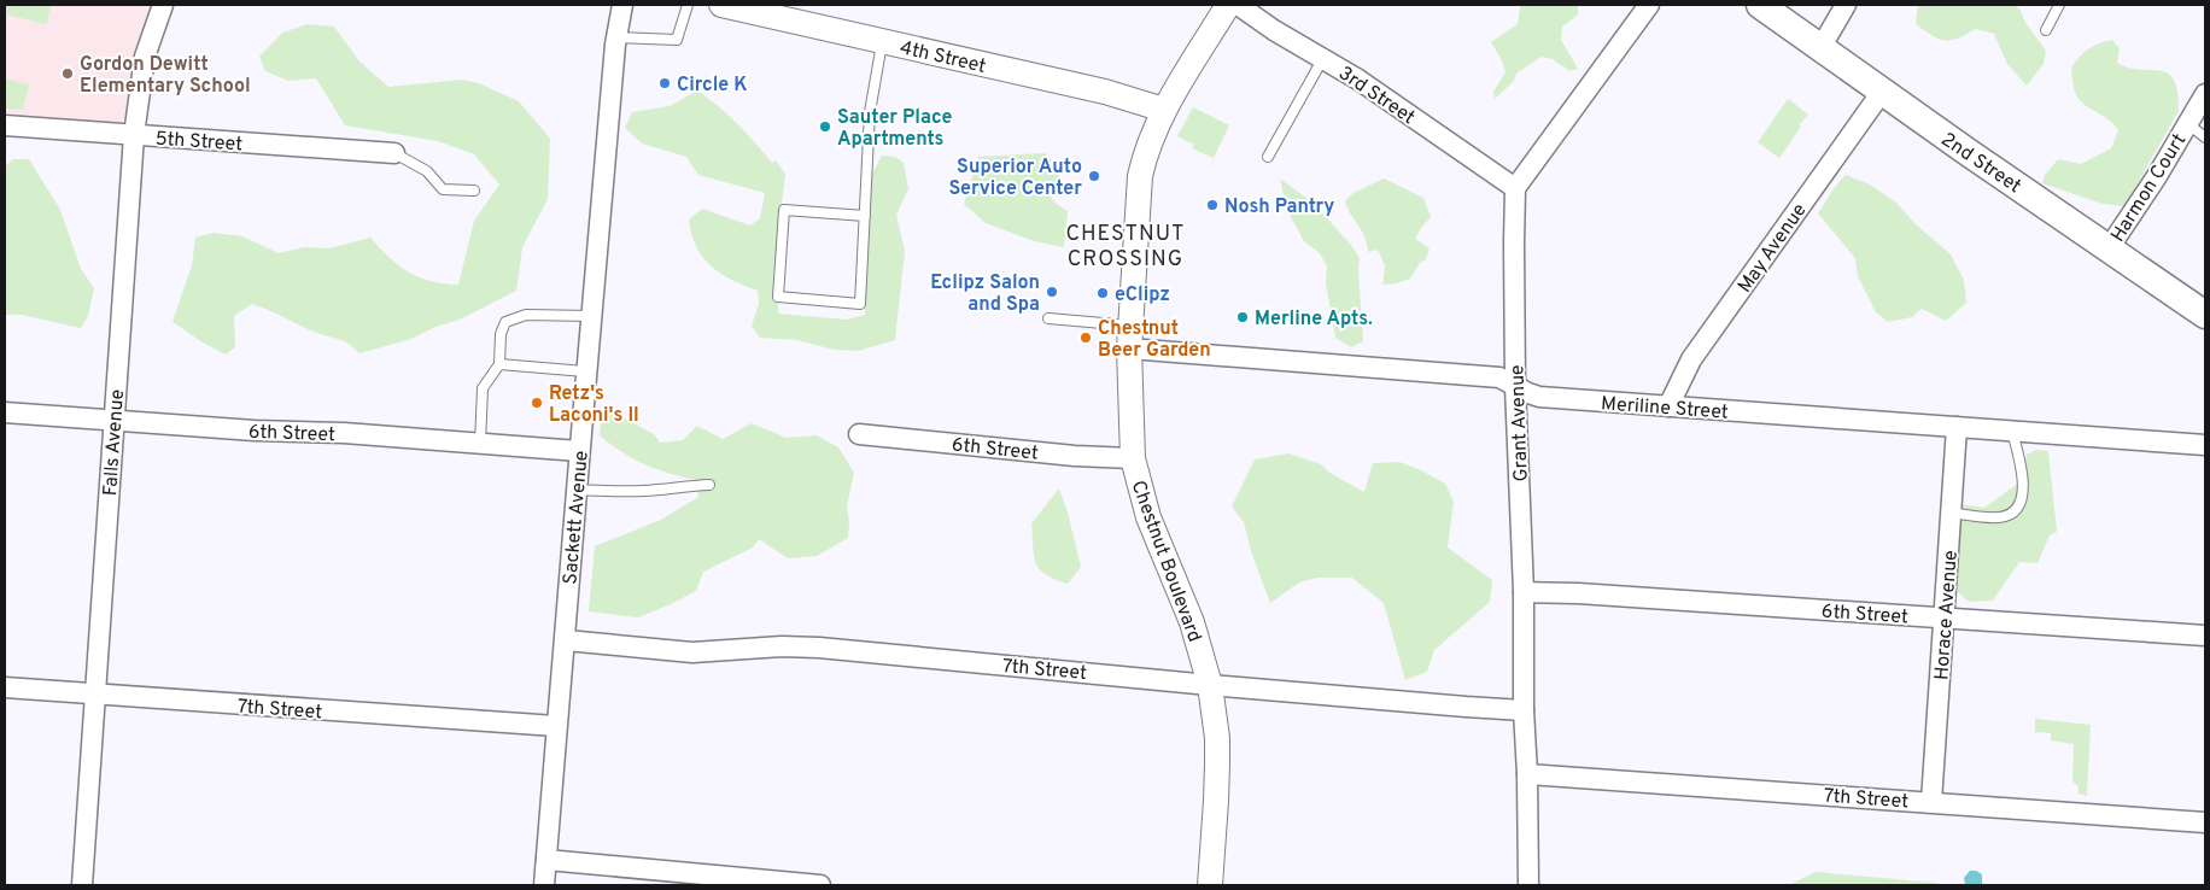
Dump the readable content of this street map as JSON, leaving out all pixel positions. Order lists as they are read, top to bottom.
{
  "streets": {
    "main road": ["2nd Street"],
    "street": [
      "4th Street",
      "3rd Street",
      "5th Street",
      "Harmon Court",
      "May Avenue",
      "Meriline Street",
      "Grant Avenue",
      "6th Street",
      "Falls Avenue",
      "Sackett Avenue",
      "Chestnut Boulevard",
      "Horace Avenue",
      "7th Street"
    ]
  },
  "crossings": [
    ["4th Street", "Chestnut Boulevard"],
    ["3rd Street", "Grant Avenue"],
    ["5th Street", "Falls Avenue"],
    ["2nd Street", "Harmon Court"],
    ["2nd Street", "May Avenue"],
    ["May Avenue", "Meriline Street"],
    ["Meriline Street", "Grant Avenue"],
    ["Meriline Street", "Chestnut Boulevard"],
    ["Meriline Street", "Horace Avenue"],
    ["Grant Avenue", "6th Street"],
    ["Grant Avenue", "7th Street"],
    ["6th Street", "Falls Avenue"],
    ["6th Street", "Sackett Avenue"],
    ["6th Street", "Chestnut Boulevard"],
    ["6th Street", "Horace Avenue"],
    ["Falls Avenue", "7th Street"],
    ["Sackett Avenue", "7th Street"],
    ["Chestnut Boulevard", "7th Street"],
    ["Horace Avenue", "7th Street"]
  ],
  "districts": ["CHESTNUT CROSSING"],
  "places": [
    "Gordon Dewitt Elementary School",
    "Circle K",
    "Sauter Place Apartments",
    "Superior Auto Service Center",
    "Nosh Pantry",
    "Eclipz Salon and Spa",
    "eClipz",
    "Merline Apts.",
    "Chestnut Beer Garden",
    "Retz's Laconi's II"
  ]
}
